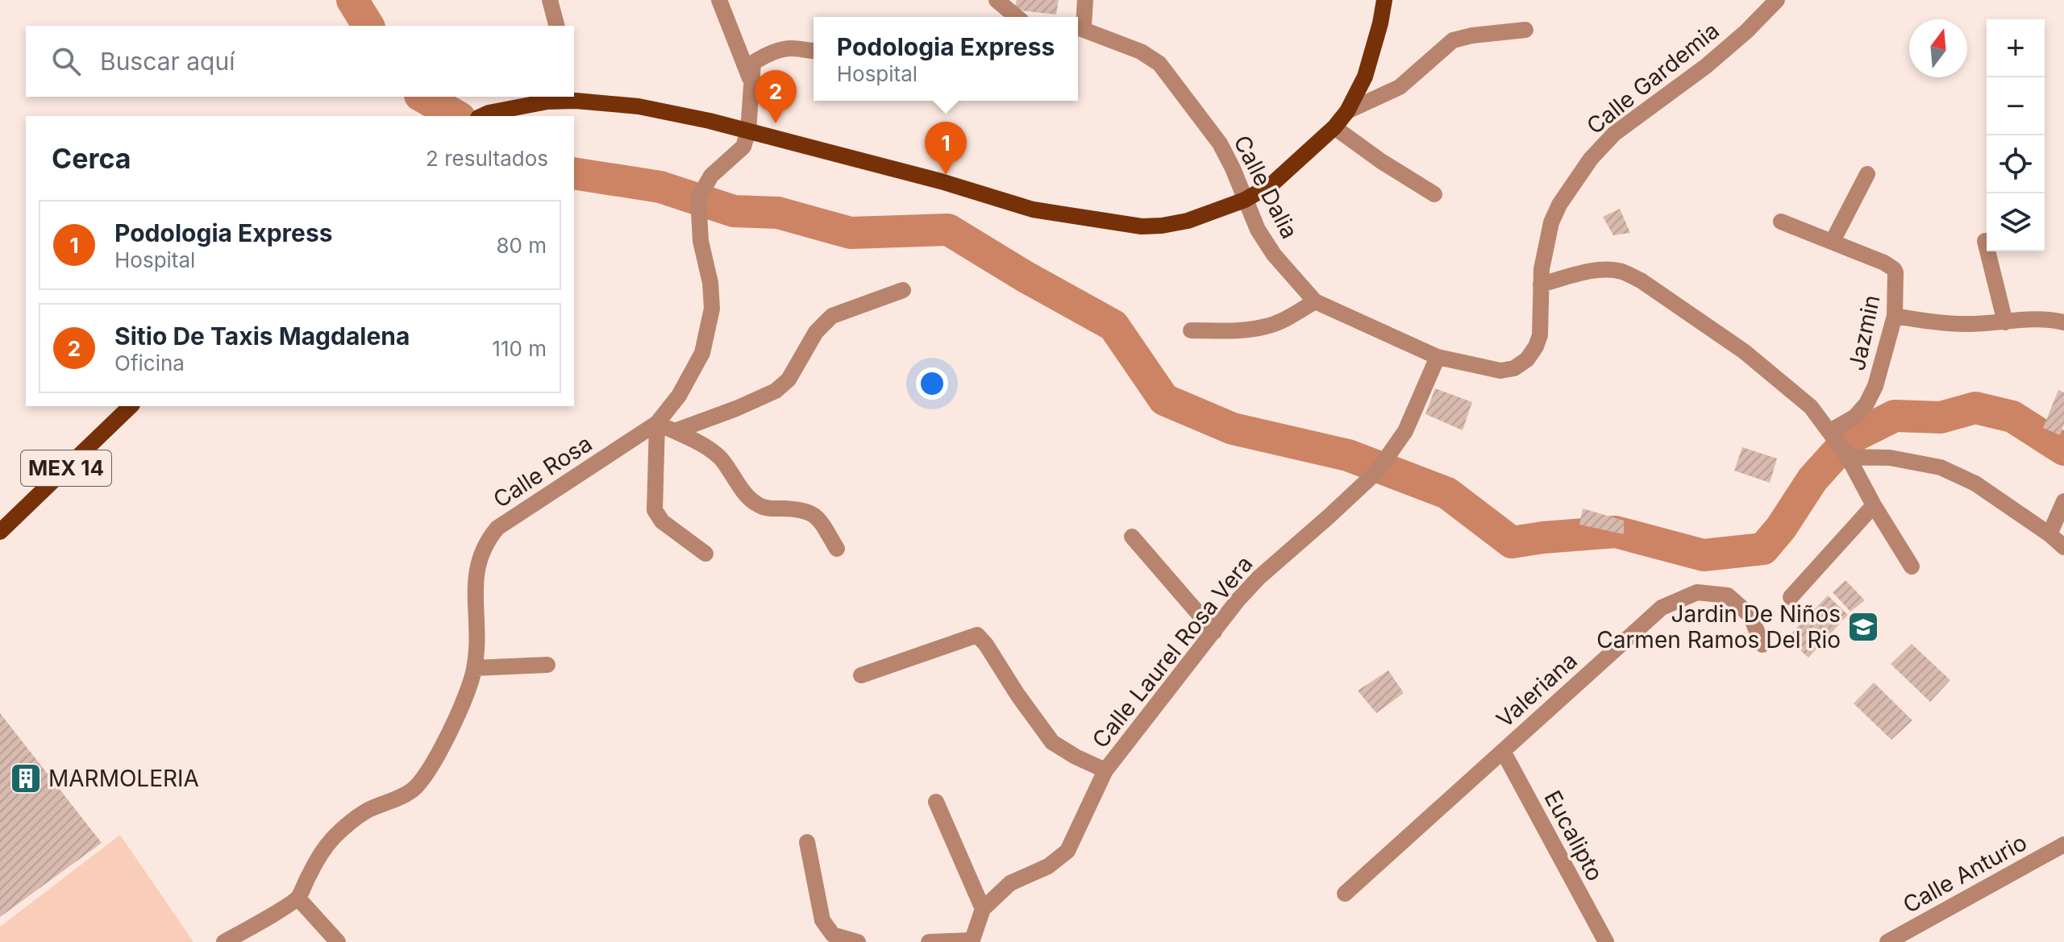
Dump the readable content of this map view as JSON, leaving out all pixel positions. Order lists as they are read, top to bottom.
{
  "streets": {
    "main road": ["MEX 14"],
    "street": [
      "Calle Gardemia",
      "Calle Dalia",
      "Jazmin",
      "Calle Rosa",
      "Calle Laurel Rosa Vera",
      "Valeriana",
      "Eucalipto",
      "Calle Anturio"
    ]
  },
  "crossings": [
    ["Calle Gardemia", "Calle Dalia"],
    ["Calle Dalia", "Calle Laurel Rosa Vera"],
    ["Valeriana", "Eucalipto"]
  ],
  "places": {
    "school or university": ["Jardin De Niños Carmen Ramos Del Rio"],
    "building": ["MARMOLERIA"]
  },
  "north": "top",
  "page": {
    "popup": ["Podologia Express", "Hospital"],
    "map_buttons": ["+", "−"],
    "search": "Buscar aquí",
    "pins": ["2", "1"],
    "heading": ["Cerca", "2 resultados"],
    "list": [
      {
        "mark": "1",
        "name": "Podologia Express",
        "note": "Hospital",
        "value": "80 m"
      },
      {
        "mark": "2",
        "name": "Sitio De Taxis Magdalena",
        "note": "Oficina",
        "value": "110 m"
      }
    ]
  }
}
